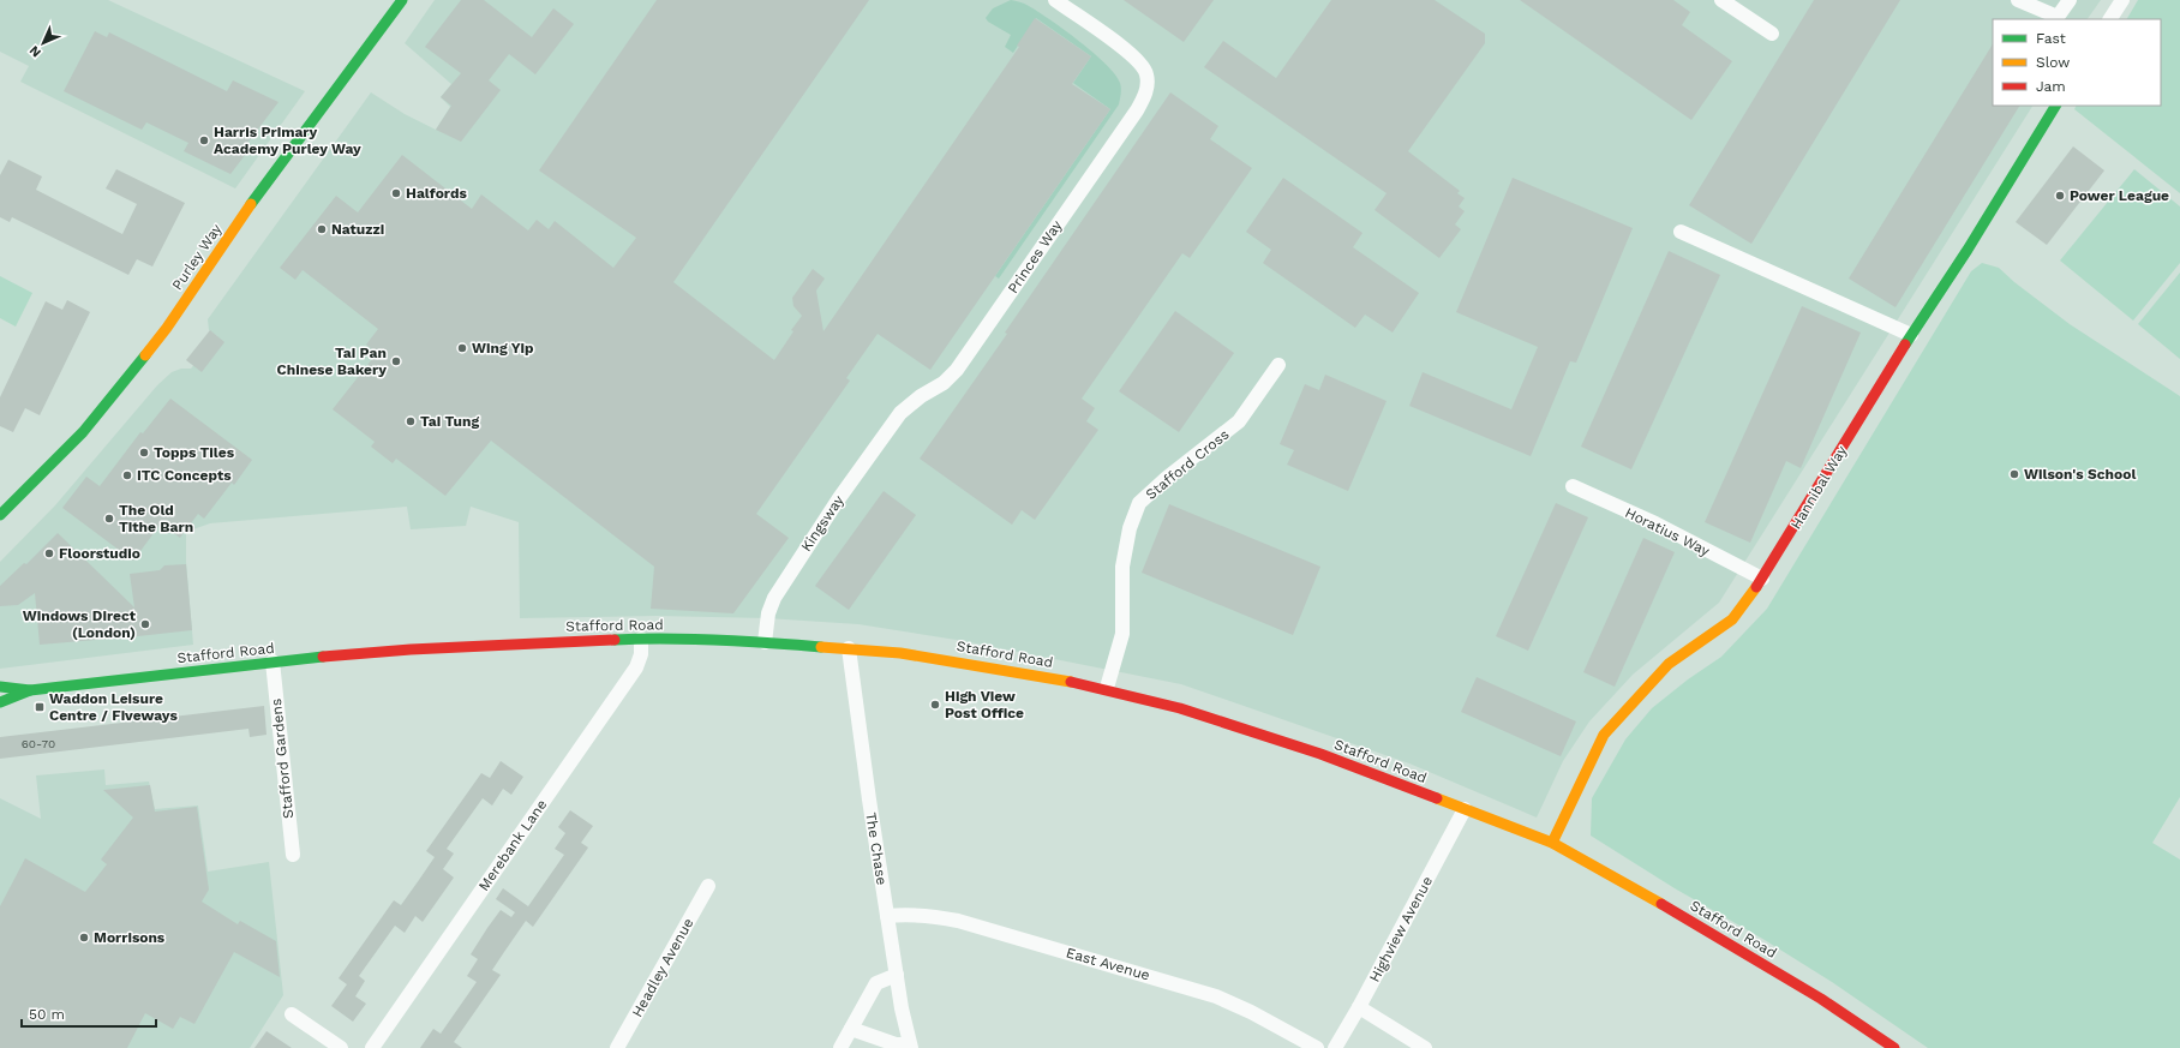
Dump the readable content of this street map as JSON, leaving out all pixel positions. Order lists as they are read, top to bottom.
{
  "streets": {
    "main road": ["Purley Way", "Hannibal Way", "Stafford Road"],
    "street": [
      "Princes Way",
      "Stafford Cross",
      "Kingsway",
      "Horatius Way",
      "Stafford Gardens",
      "Merebank Lane",
      "The Chase",
      "Highview Avenue",
      "East Avenue",
      "Headley Avenue"
    ]
  },
  "crossings": [
    ["Princes Way", "Kingsway"],
    ["Stafford Cross", "Stafford Road"],
    ["Hannibal Way", "Horatius Way"],
    ["Hannibal Way", "Stafford Road"],
    ["Kingsway", "Stafford Road"],
    ["Stafford Road", "Stafford Gardens"],
    ["Stafford Road", "Merebank Lane"],
    ["Stafford Road", "The Chase"],
    ["Stafford Road", "Highview Avenue"],
    ["The Chase", "East Avenue"]
  ],
  "places": {
    "other": [
      "Harris Primary Academy Purley Way",
      "Halfords",
      "Power League",
      "Natuzzi",
      "Wing Yip",
      "Tai Pan Chinese Bakery",
      "Tai Tung",
      "Topps Tiles",
      "Wilson's School",
      "ITC Concepts",
      "The Old Tithe Barn",
      "Floorstudio",
      "Windows Direct (London)",
      "High View Post Office",
      "Morrisons"
    ],
    "transit": ["Waddon Leisure Centre / Fiveways"]
  },
  "house_numbers": ["60-70"],
  "legend": ["Fast", "Slow", "Jam"],
  "scale_bar": "50 m",
  "north": "bottom left"
}
